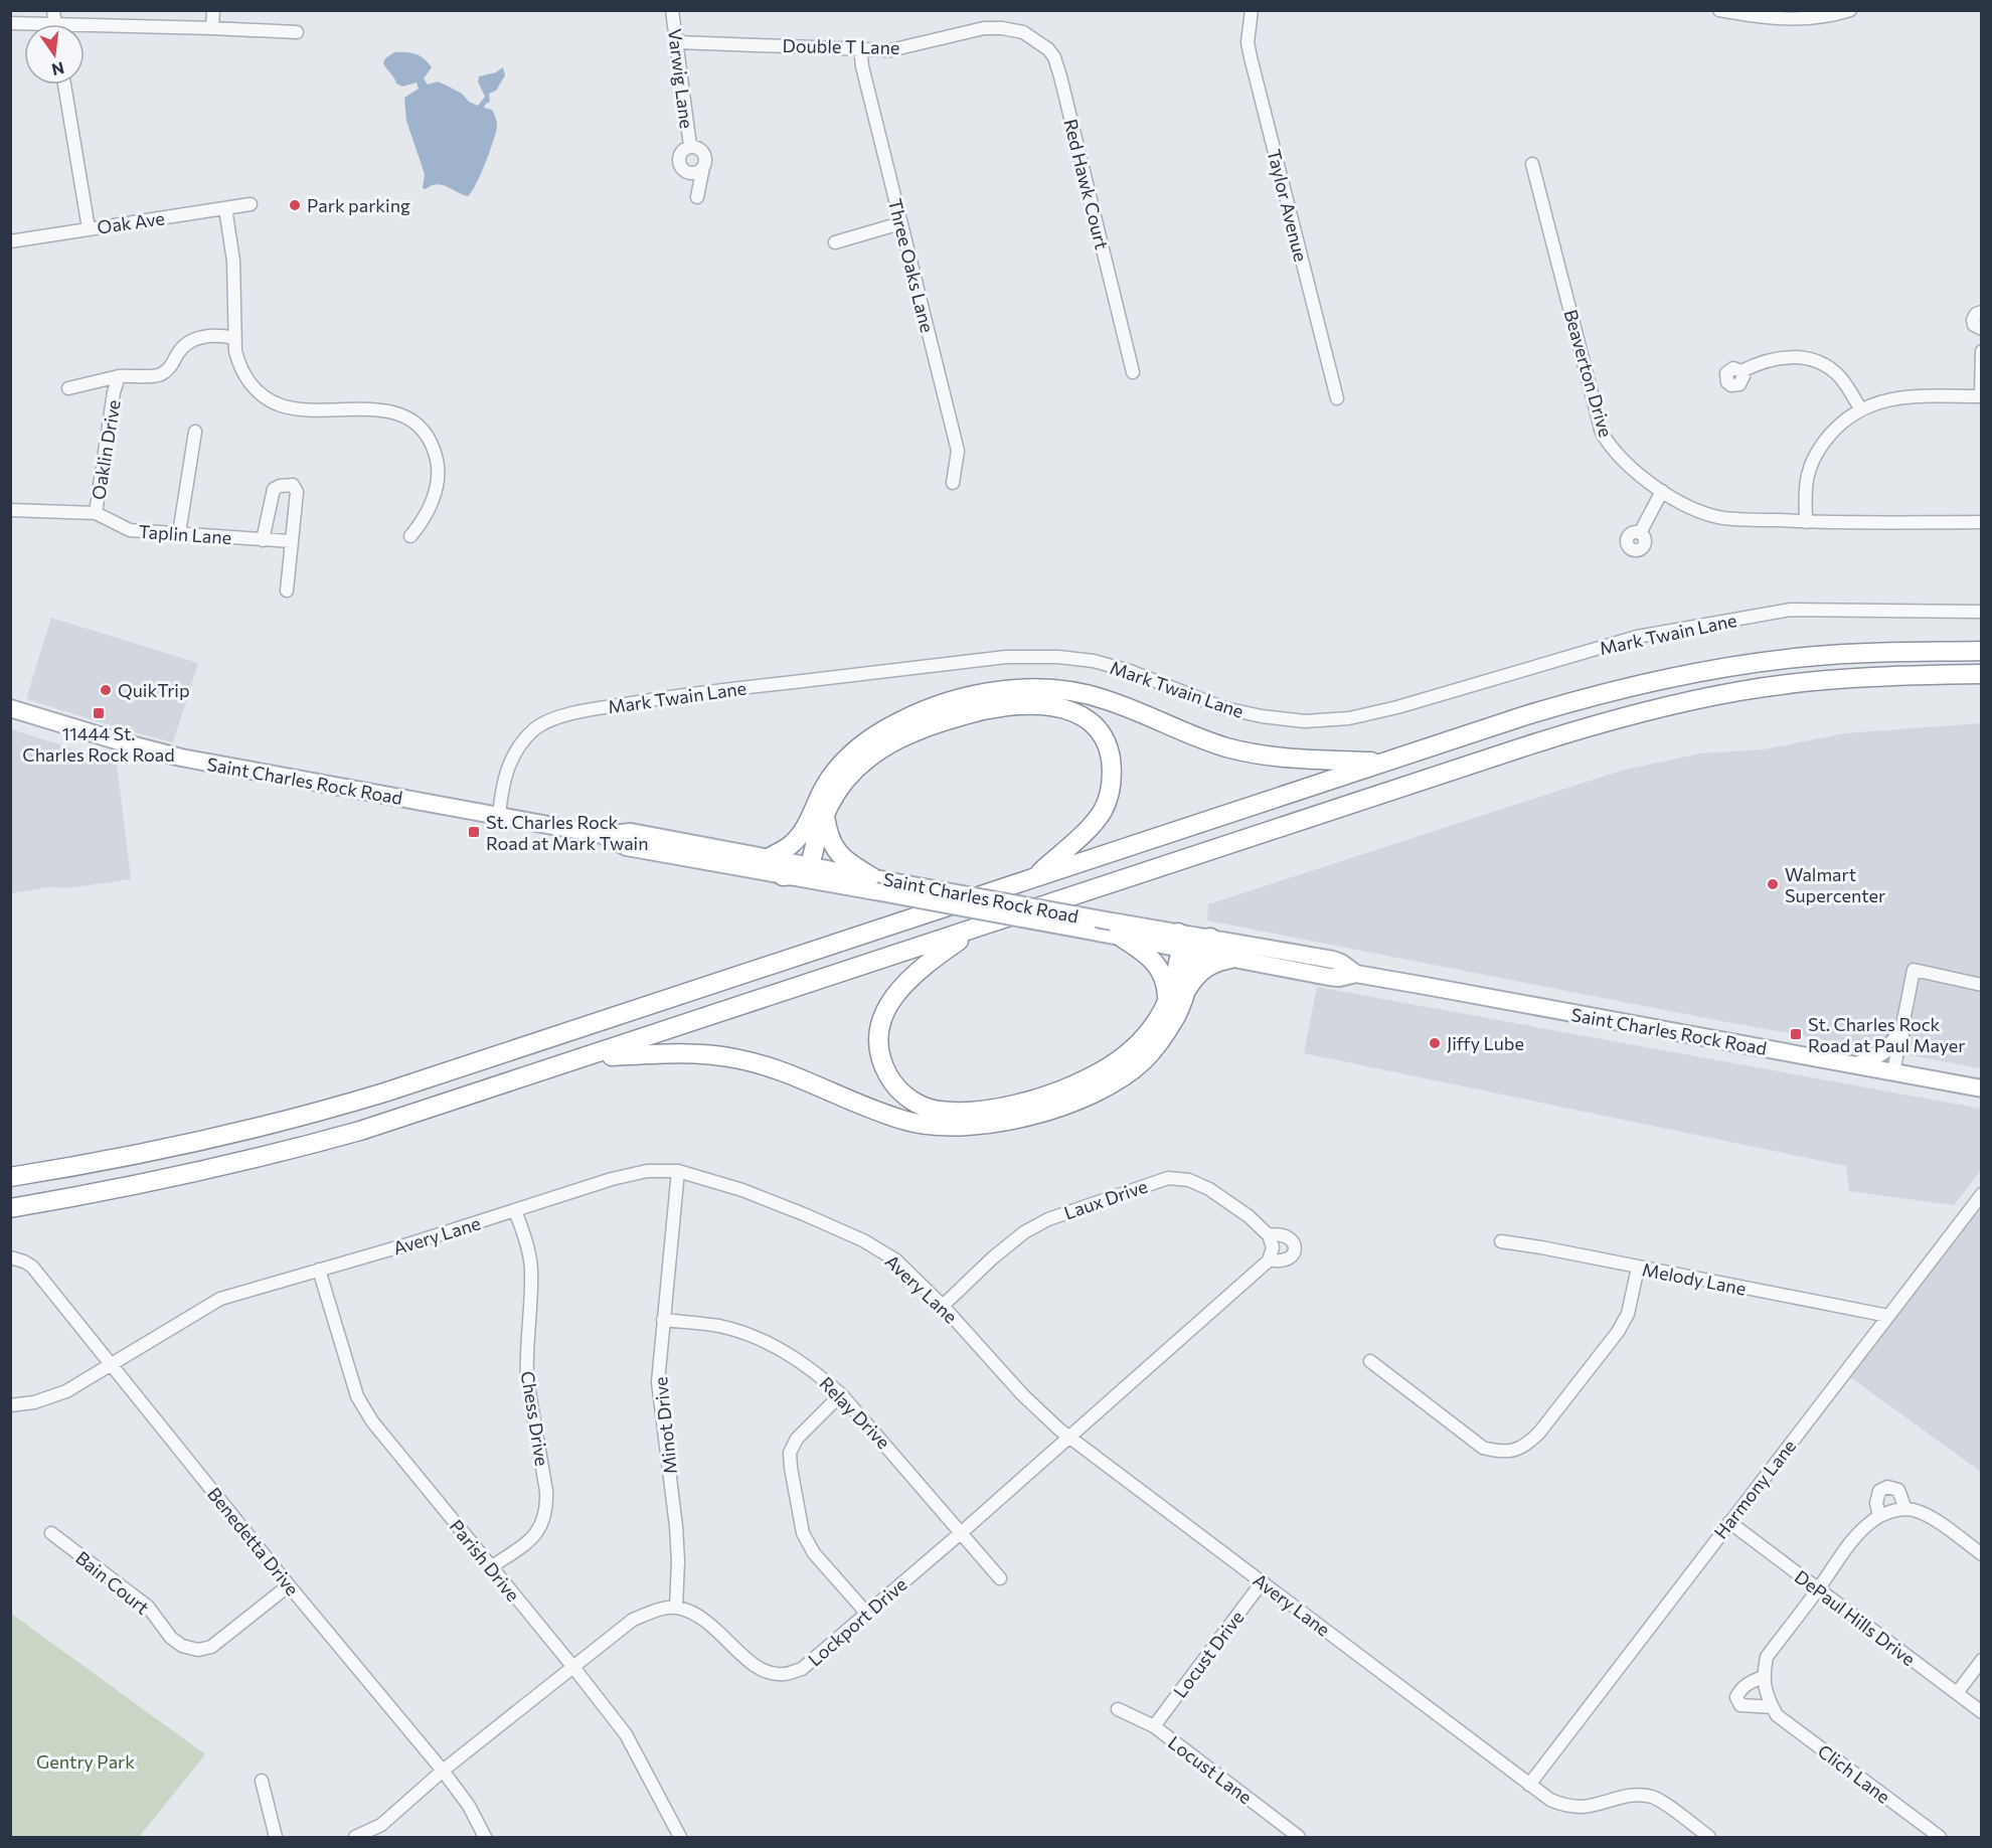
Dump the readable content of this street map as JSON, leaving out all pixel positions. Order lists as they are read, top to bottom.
{
  "streets": {
    "main road": ["Saint Charles Rock Road"],
    "street": [
      "Double T Lane",
      "Varwig Lane",
      "Red Hawk Court",
      "Taylor Avenue",
      "Oak Ave",
      "Three Oaks Lane",
      "Beaverton Drive",
      "Oaklin Drive",
      "Taplin Lane",
      "Mark Twain Lane",
      "Laux Drive",
      "Avery Lane",
      "Melody Lane",
      "Relay Drive",
      "Chess Drive",
      "Minot Drive",
      "Harmony Lane",
      "Benedetta Drive",
      "Parish Drive",
      "Bain Court",
      "DePaul Hills Drive",
      "Lockport Drive",
      "Locust Drive",
      "Locust Lane",
      "Clich Lane"
    ]
  },
  "crossings": [
    ["Double T Lane", "Varwig Lane"],
    ["Double T Lane", "Red Hawk Court"],
    ["Double T Lane", "Three Oaks Lane"],
    ["Oaklin Drive", "Taplin Lane"],
    ["Mark Twain Lane", "Saint Charles Rock Road"],
    ["Laux Drive", "Avery Lane"],
    ["Laux Drive", "Lockport Drive"],
    ["Avery Lane", "Chess Drive"],
    ["Avery Lane", "Minot Drive"],
    ["Avery Lane", "Harmony Lane"],
    ["Avery Lane", "Benedetta Drive"],
    ["Avery Lane", "Parish Drive"],
    ["Avery Lane", "Lockport Drive"],
    ["Avery Lane", "Locust Drive"],
    ["Melody Lane", "Harmony Lane"],
    ["Relay Drive", "Minot Drive"],
    ["Relay Drive", "Lockport Drive"],
    ["Chess Drive", "Parish Drive"],
    ["Minot Drive", "Lockport Drive"],
    ["Harmony Lane", "DePaul Hills Drive"],
    ["Benedetta Drive", "Bain Court"],
    ["Locust Drive", "Locust Lane"]
  ],
  "parks": ["Gentry Park"],
  "places": {
    "other": [
      "Park parking",
      "QuikTrip",
      "Walmart Supercenter",
      "Jiffy Lube"
    ],
    "transit": ["11444 St. Charles Rock Road", "St. Charles Rock Road at Mark Twain", "St. Charles Rock Road at Paul Mayer"]
  },
  "north": "bottom"
}
